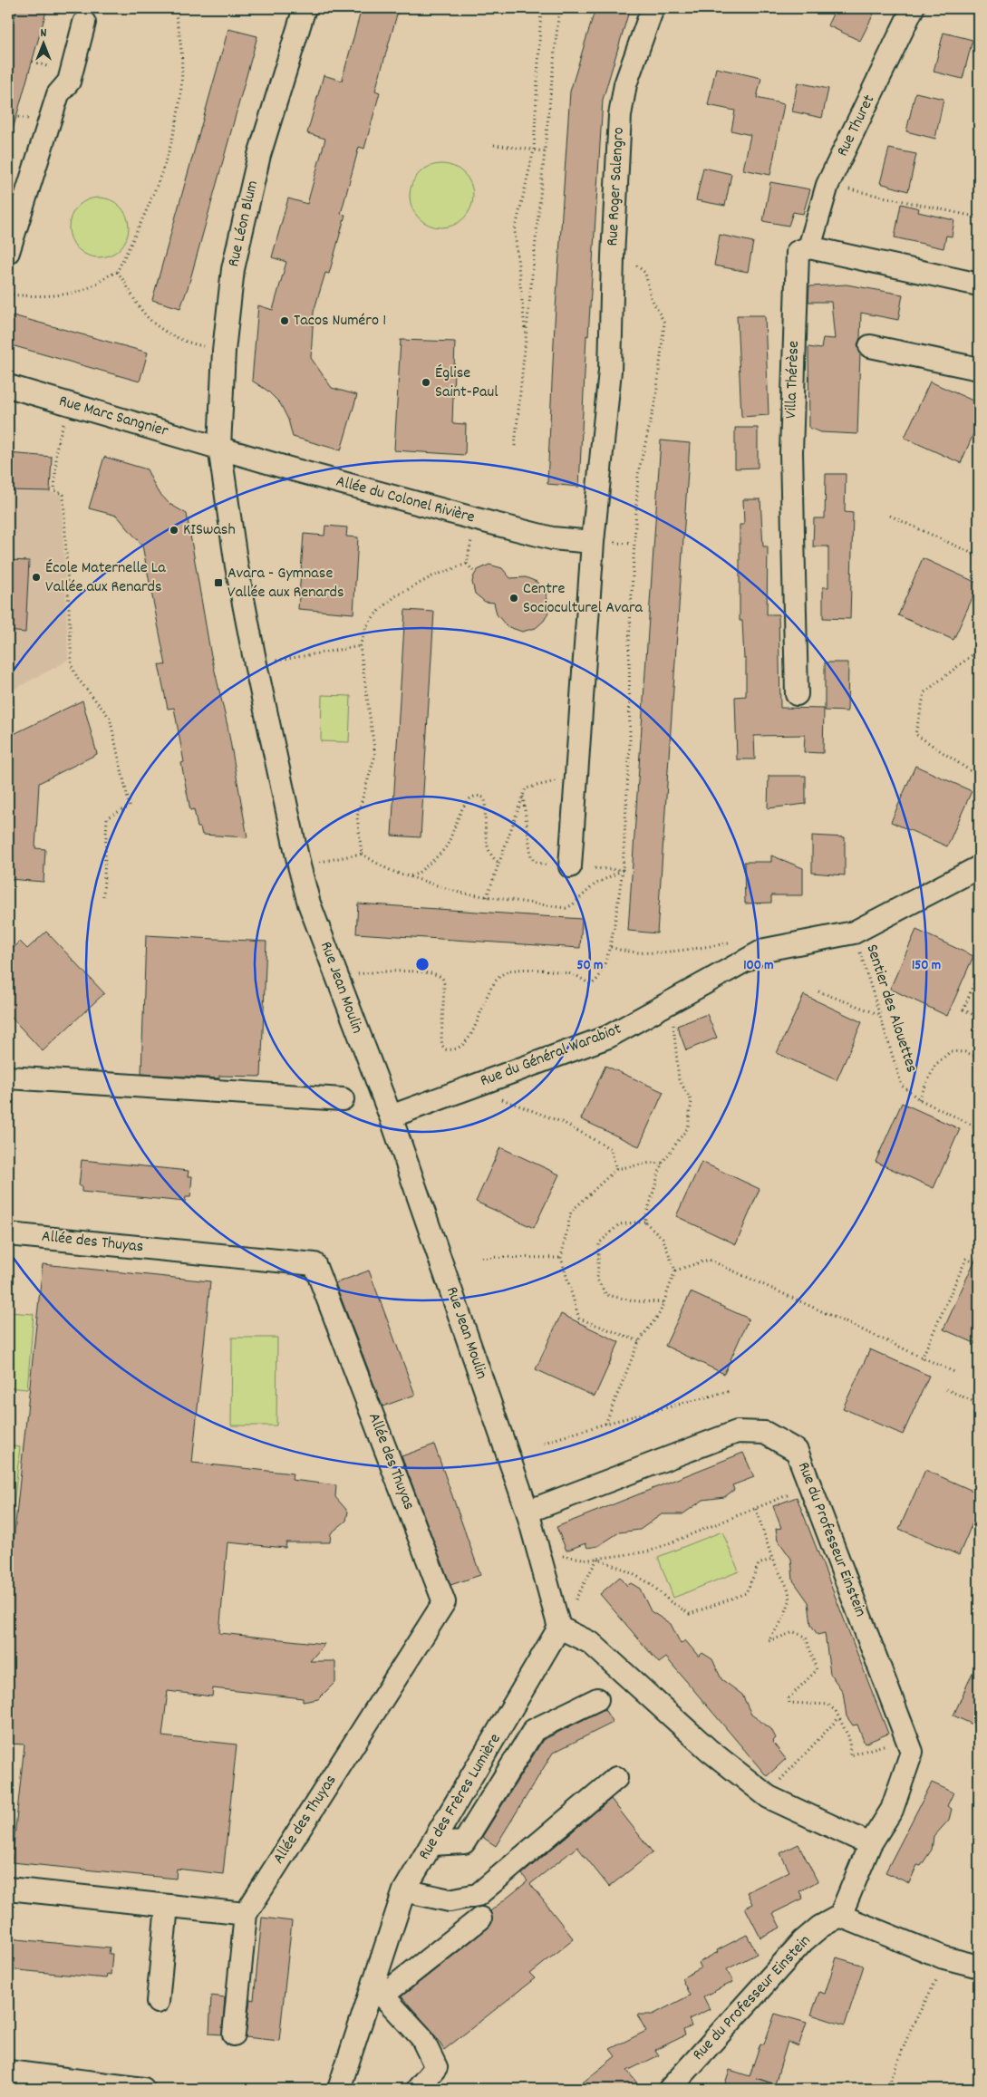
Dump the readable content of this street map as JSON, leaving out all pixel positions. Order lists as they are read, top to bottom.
{
  "streets": {
    "street": [
      "Rue Thuret",
      "Rue Roger Salengro",
      "Rue Léon Blum",
      "Villa Thérèse",
      "Rue Marc Sangnier",
      "Allée du Colonel Rivière",
      "Rue Jean Moulin",
      "Rue du Général Warabiot",
      "Allée des Thuyas",
      "Rue du Professeur Einstein",
      "Rue des Frères Lumière"
    ],
    "path": ["Sentier des Alouettes"]
  },
  "crossings": [
    ["Rue Thuret", "Villa Thérèse"],
    ["Rue Roger Salengro", "Allée du Colonel Rivière"],
    ["Rue Léon Blum", "Rue Marc Sangnier"],
    ["Rue Léon Blum", "Allée du Colonel Rivière"],
    ["Rue Léon Blum", "Rue Jean Moulin"],
    ["Rue Marc Sangnier", "Allée du Colonel Rivière"],
    ["Rue Marc Sangnier", "Rue Jean Moulin"],
    ["Allée du Colonel Rivière", "Rue Jean Moulin"],
    ["Rue Jean Moulin", "Rue du Général Warabiot"],
    ["Rue Jean Moulin", "Rue du Professeur Einstein"],
    ["Sentier des Alouettes", "Rue du Général Warabiot"]
  ],
  "places": {
    "other": [
      "Tacos Numéro 1",
      "Église Saint-Paul",
      "KISwash",
      "École Maternelle La Vallée aux Renards",
      "Centre Socioculturel Avara"
    ],
    "transit": ["Avara - Gymnase Vallée aux Renards"]
  },
  "north": "top",
  "rings": ["50 m", "100 m", "150 m"]
}
